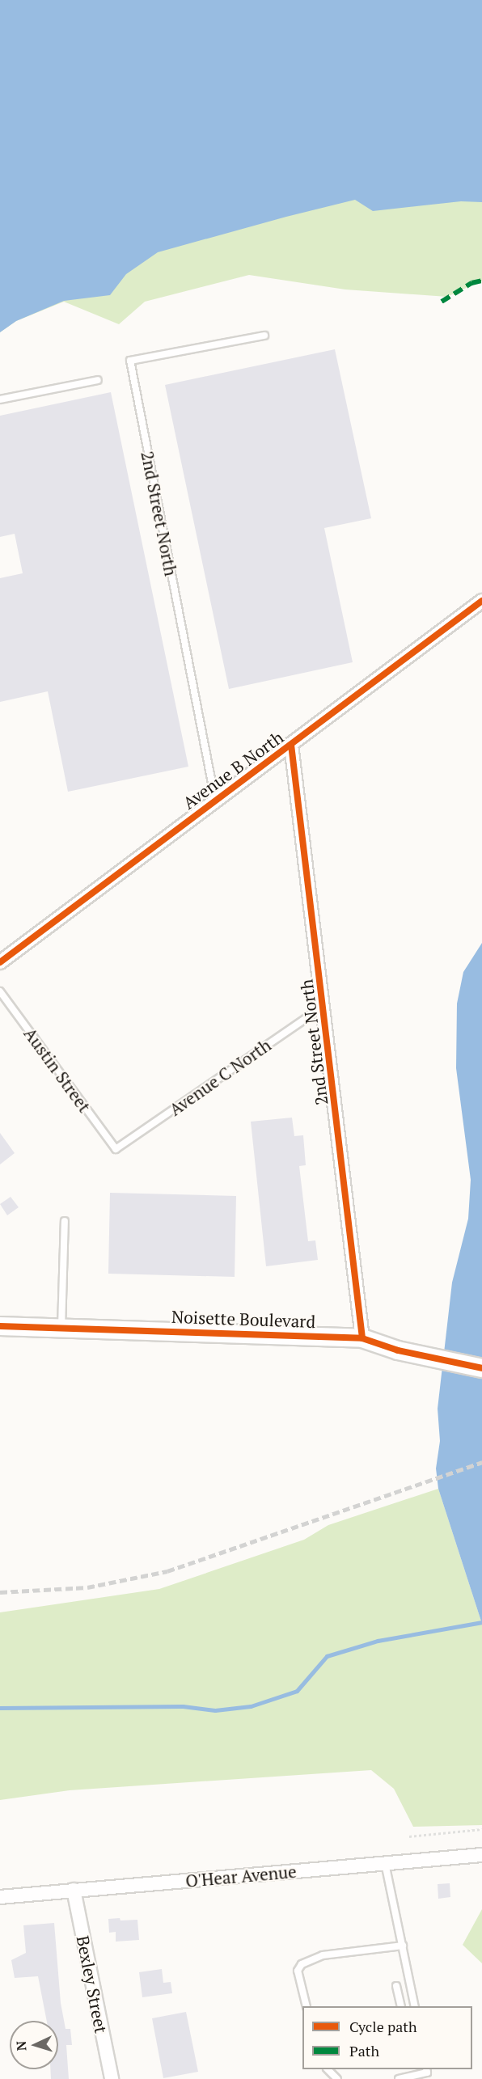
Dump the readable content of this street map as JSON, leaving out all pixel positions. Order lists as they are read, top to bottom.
{
  "streets": {
    "street": [
      "2nd Street North",
      "Avenue B North",
      "Noisette Boulevard",
      "O'Hear Avenue",
      "Bexley Street"
    ],
    "lane": ["Austin Street", "Avenue C North"]
  },
  "crossings": [
    ["2nd Street North", "Avenue B North"],
    ["2nd Street North", "Avenue C North"],
    ["2nd Street North", "Noisette Boulevard"],
    ["Austin Street", "Avenue C North"],
    ["O'Hear Avenue", "Bexley Street"]
  ],
  "legend": ["Cycle path", "Path"],
  "north": "left"
}
